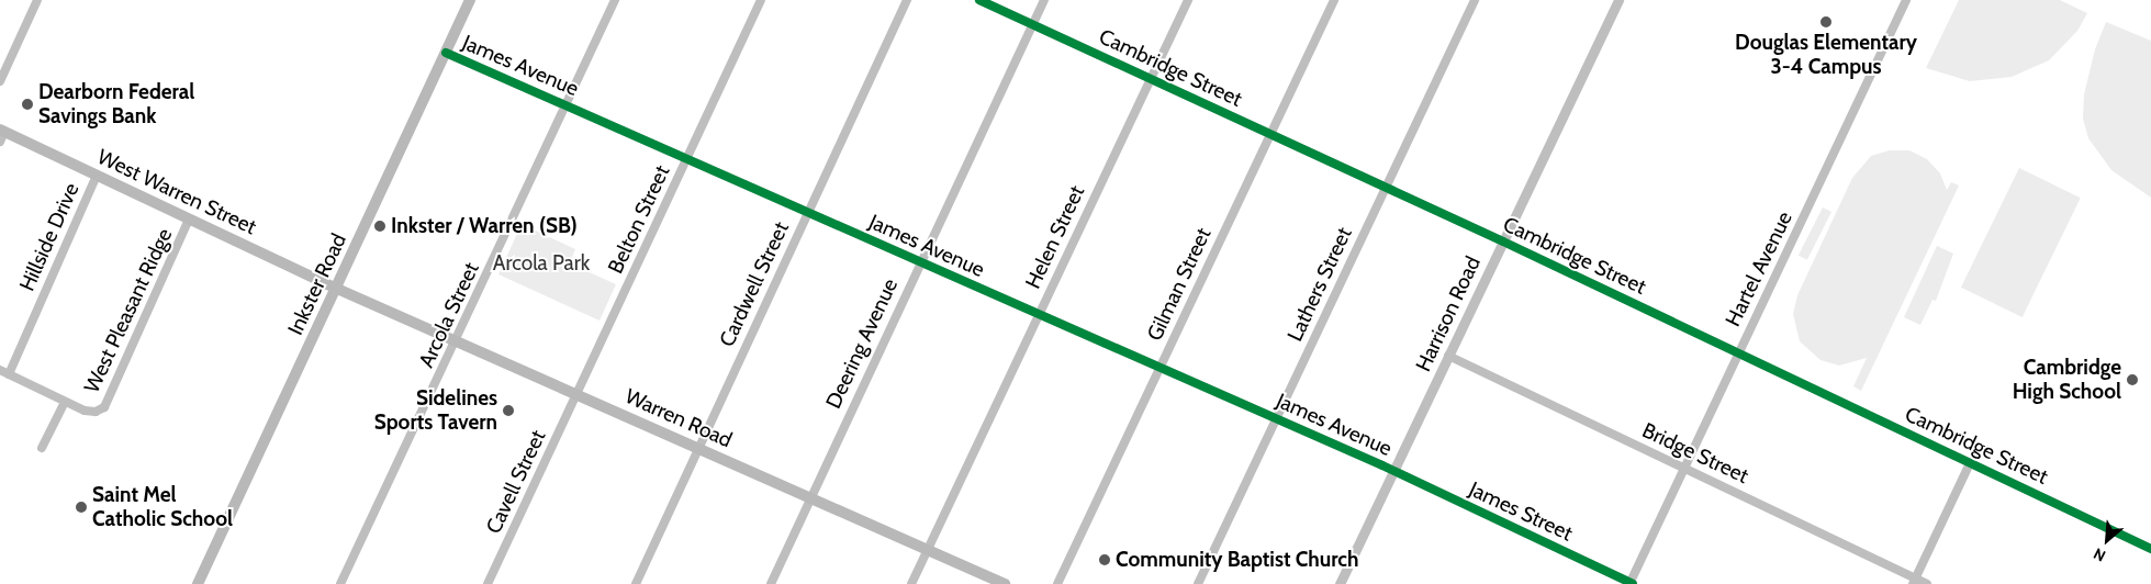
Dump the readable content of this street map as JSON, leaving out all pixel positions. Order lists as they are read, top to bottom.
{
  "streets": {
    "main road": ["West Warren Street", "Inkster Road", "Warren Road"],
    "street": [
      "James Avenue",
      "Cambridge Street",
      "Belton Street",
      "Hillside Drive",
      "Helen Street",
      "Hartel Avenue",
      "Cardwell Street",
      "Gilman Street",
      "Lathers Street",
      "West Pleasant Ridge",
      "Harrison Road",
      "Arcola Street",
      "Deering Avenue",
      "Bridge Street",
      "Cavell Street",
      "James Street"
    ]
  },
  "crossings": [
    ["James Avenue", "Belton Street"],
    ["James Avenue", "Helen Street"],
    ["James Avenue", "Inkster Road"],
    ["James Avenue", "Cardwell Street"],
    ["James Avenue", "Gilman Street"],
    ["James Avenue", "Lathers Street"],
    ["James Avenue", "Harrison Road"],
    ["James Avenue", "Arcola Street"],
    ["James Avenue", "Deering Avenue"],
    ["James Avenue", "James Street"],
    ["Cambridge Street", "Helen Street"],
    ["Cambridge Street", "Hartel Avenue"],
    ["Cambridge Street", "Gilman Street"],
    ["Cambridge Street", "Lathers Street"],
    ["Cambridge Street", "Harrison Road"],
    ["Cambridge Street", "Deering Avenue"],
    ["West Warren Street", "Hillside Drive"],
    ["West Warren Street", "Inkster Road"],
    ["West Warren Street", "West Pleasant Ridge"],
    ["West Warren Street", "Warren Road"],
    ["Belton Street", "Warren Road"],
    ["Belton Street", "Cavell Street"],
    ["Helen Street", "Warren Road"],
    ["Hartel Avenue", "Bridge Street"],
    ["Hartel Avenue", "James Street"],
    ["Inkster Road", "Warren Road"],
    ["Cardwell Street", "Warren Road"],
    ["Harrison Road", "Bridge Street"],
    ["Harrison Road", "James Street"],
    ["Arcola Street", "Warren Road"],
    ["Deering Avenue", "Warren Road"],
    ["Warren Road", "Cavell Street"]
  ],
  "parks": ["Arcola Park"],
  "places": [
    "Douglas Elementary 3-4 Campus",
    "Dearborn Federal Savings Bank",
    "Inkster / Warren (SB)",
    "Cambridge High School",
    "Sidelines Sports Tavern",
    "Saint Mel Catholic School",
    "Community Baptist Church"
  ],
  "north": "bottom left"
}
